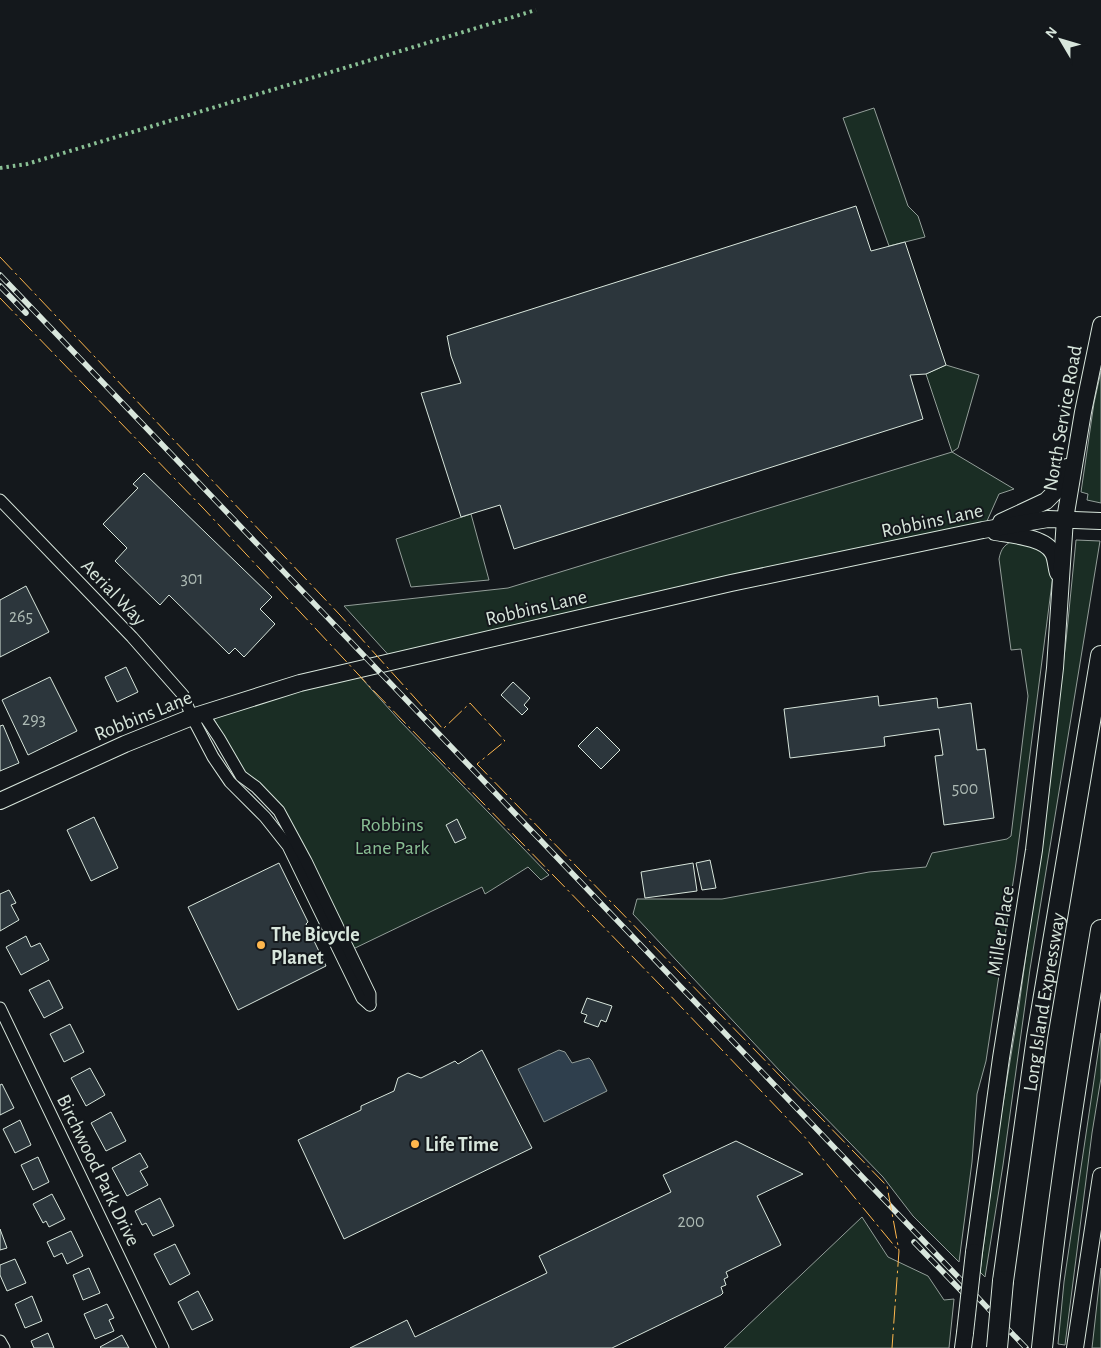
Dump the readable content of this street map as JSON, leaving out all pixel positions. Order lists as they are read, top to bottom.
{
  "streets": {
    "highway": ["Long Island Expressway"],
    "street": [
      "North Service Road",
      "Robbins Lane",
      "Aerial Way",
      "Miller Place",
      "Birchwood Park Drive"
    ]
  },
  "crossings": [
    ["North Service Road", "Robbins Lane"],
    ["North Service Road", "Miller Place"],
    ["Robbins Lane", "Aerial Way"],
    ["Robbins Lane", "Miller Place"]
  ],
  "parks": ["Robbins Lane Park"],
  "places": ["The Bicycle Planet", "Life Time"],
  "house_numbers": [
    "301",
    "265",
    "293",
    "500",
    "200"
  ],
  "north": "top left"
}
